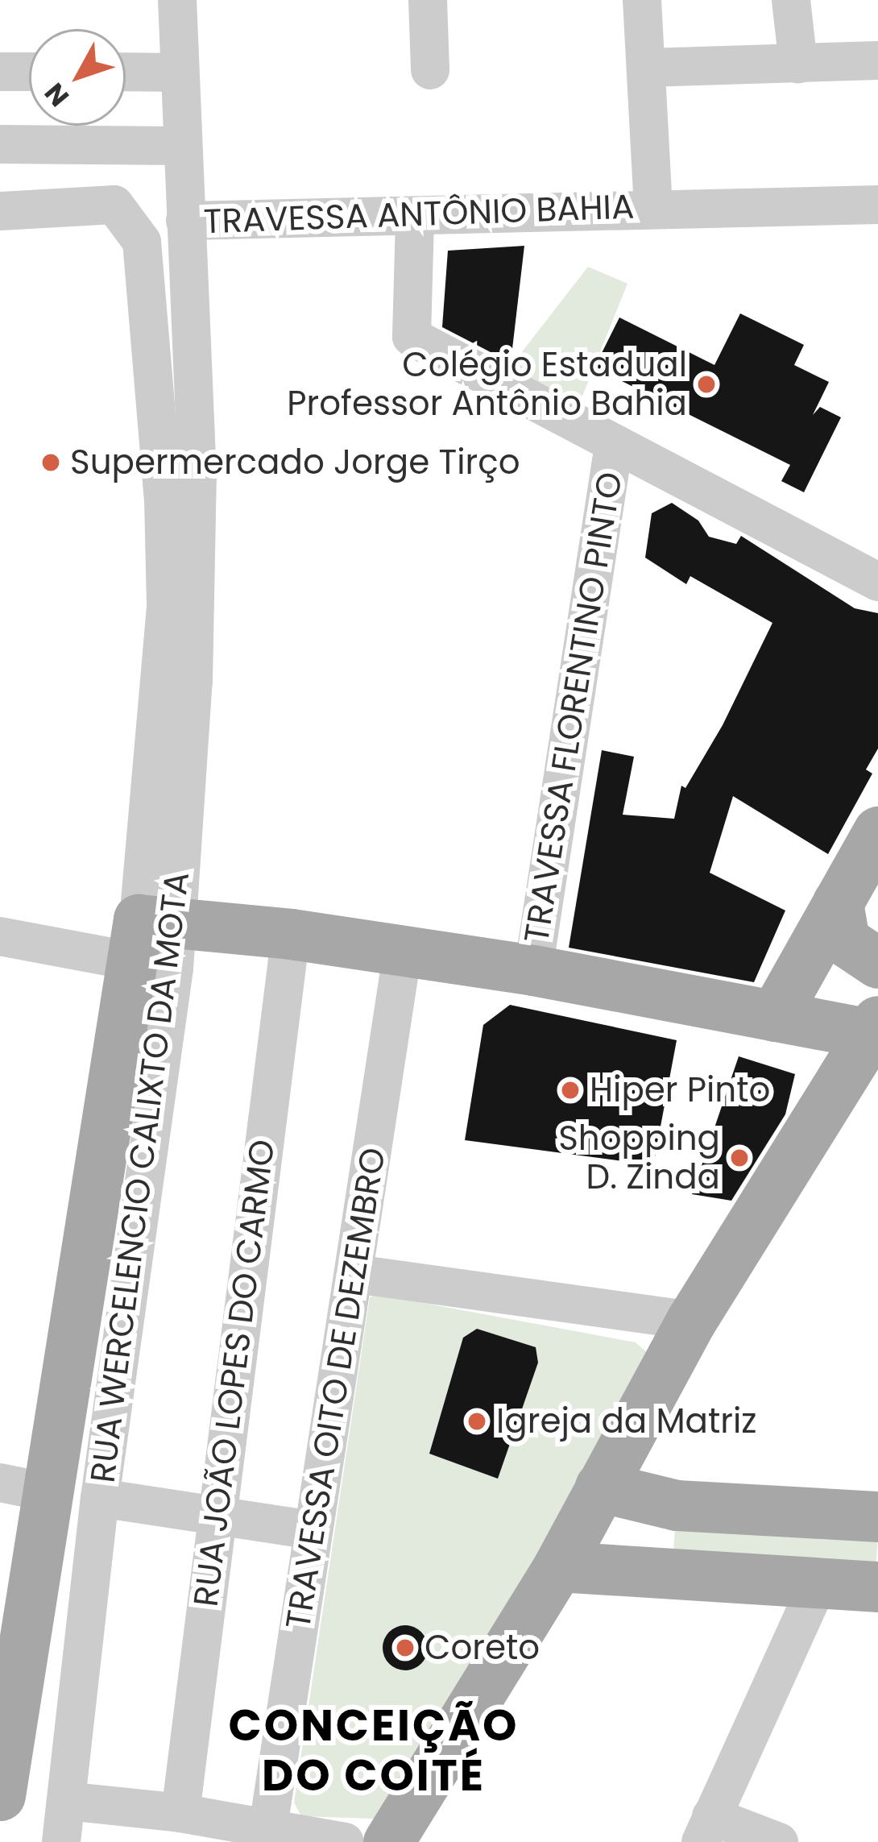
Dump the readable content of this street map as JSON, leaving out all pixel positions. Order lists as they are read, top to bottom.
{
  "streets": {
    "main road": ["RUA WERCELENCIO CALIXTO DA MOTA"],
    "street": [
      "TRAVESSA ANTÔNIO BAHIA",
      "TRAVESSA FLORENTINO PINTO",
      "RUA JOÃO LOPES DO CARMO",
      "TRAVESSA OITO DE DEZEMBRO"
    ]
  },
  "crossings": [
    ["TRAVESSA ANTÔNIO BAHIA", "RUA WERCELENCIO CALIXTO DA MOTA"]
  ],
  "districts": ["CONCEIÇÃO DO COITÉ"],
  "places": [
    "Colégio Estadual Professor Antônio Bahia",
    "Supermercado Jorge Tirço",
    "Hiper Pinto",
    "Shopping D. Zinda",
    "Igreja da Matriz",
    "Coreto"
  ],
  "north": "bottom left"
}
